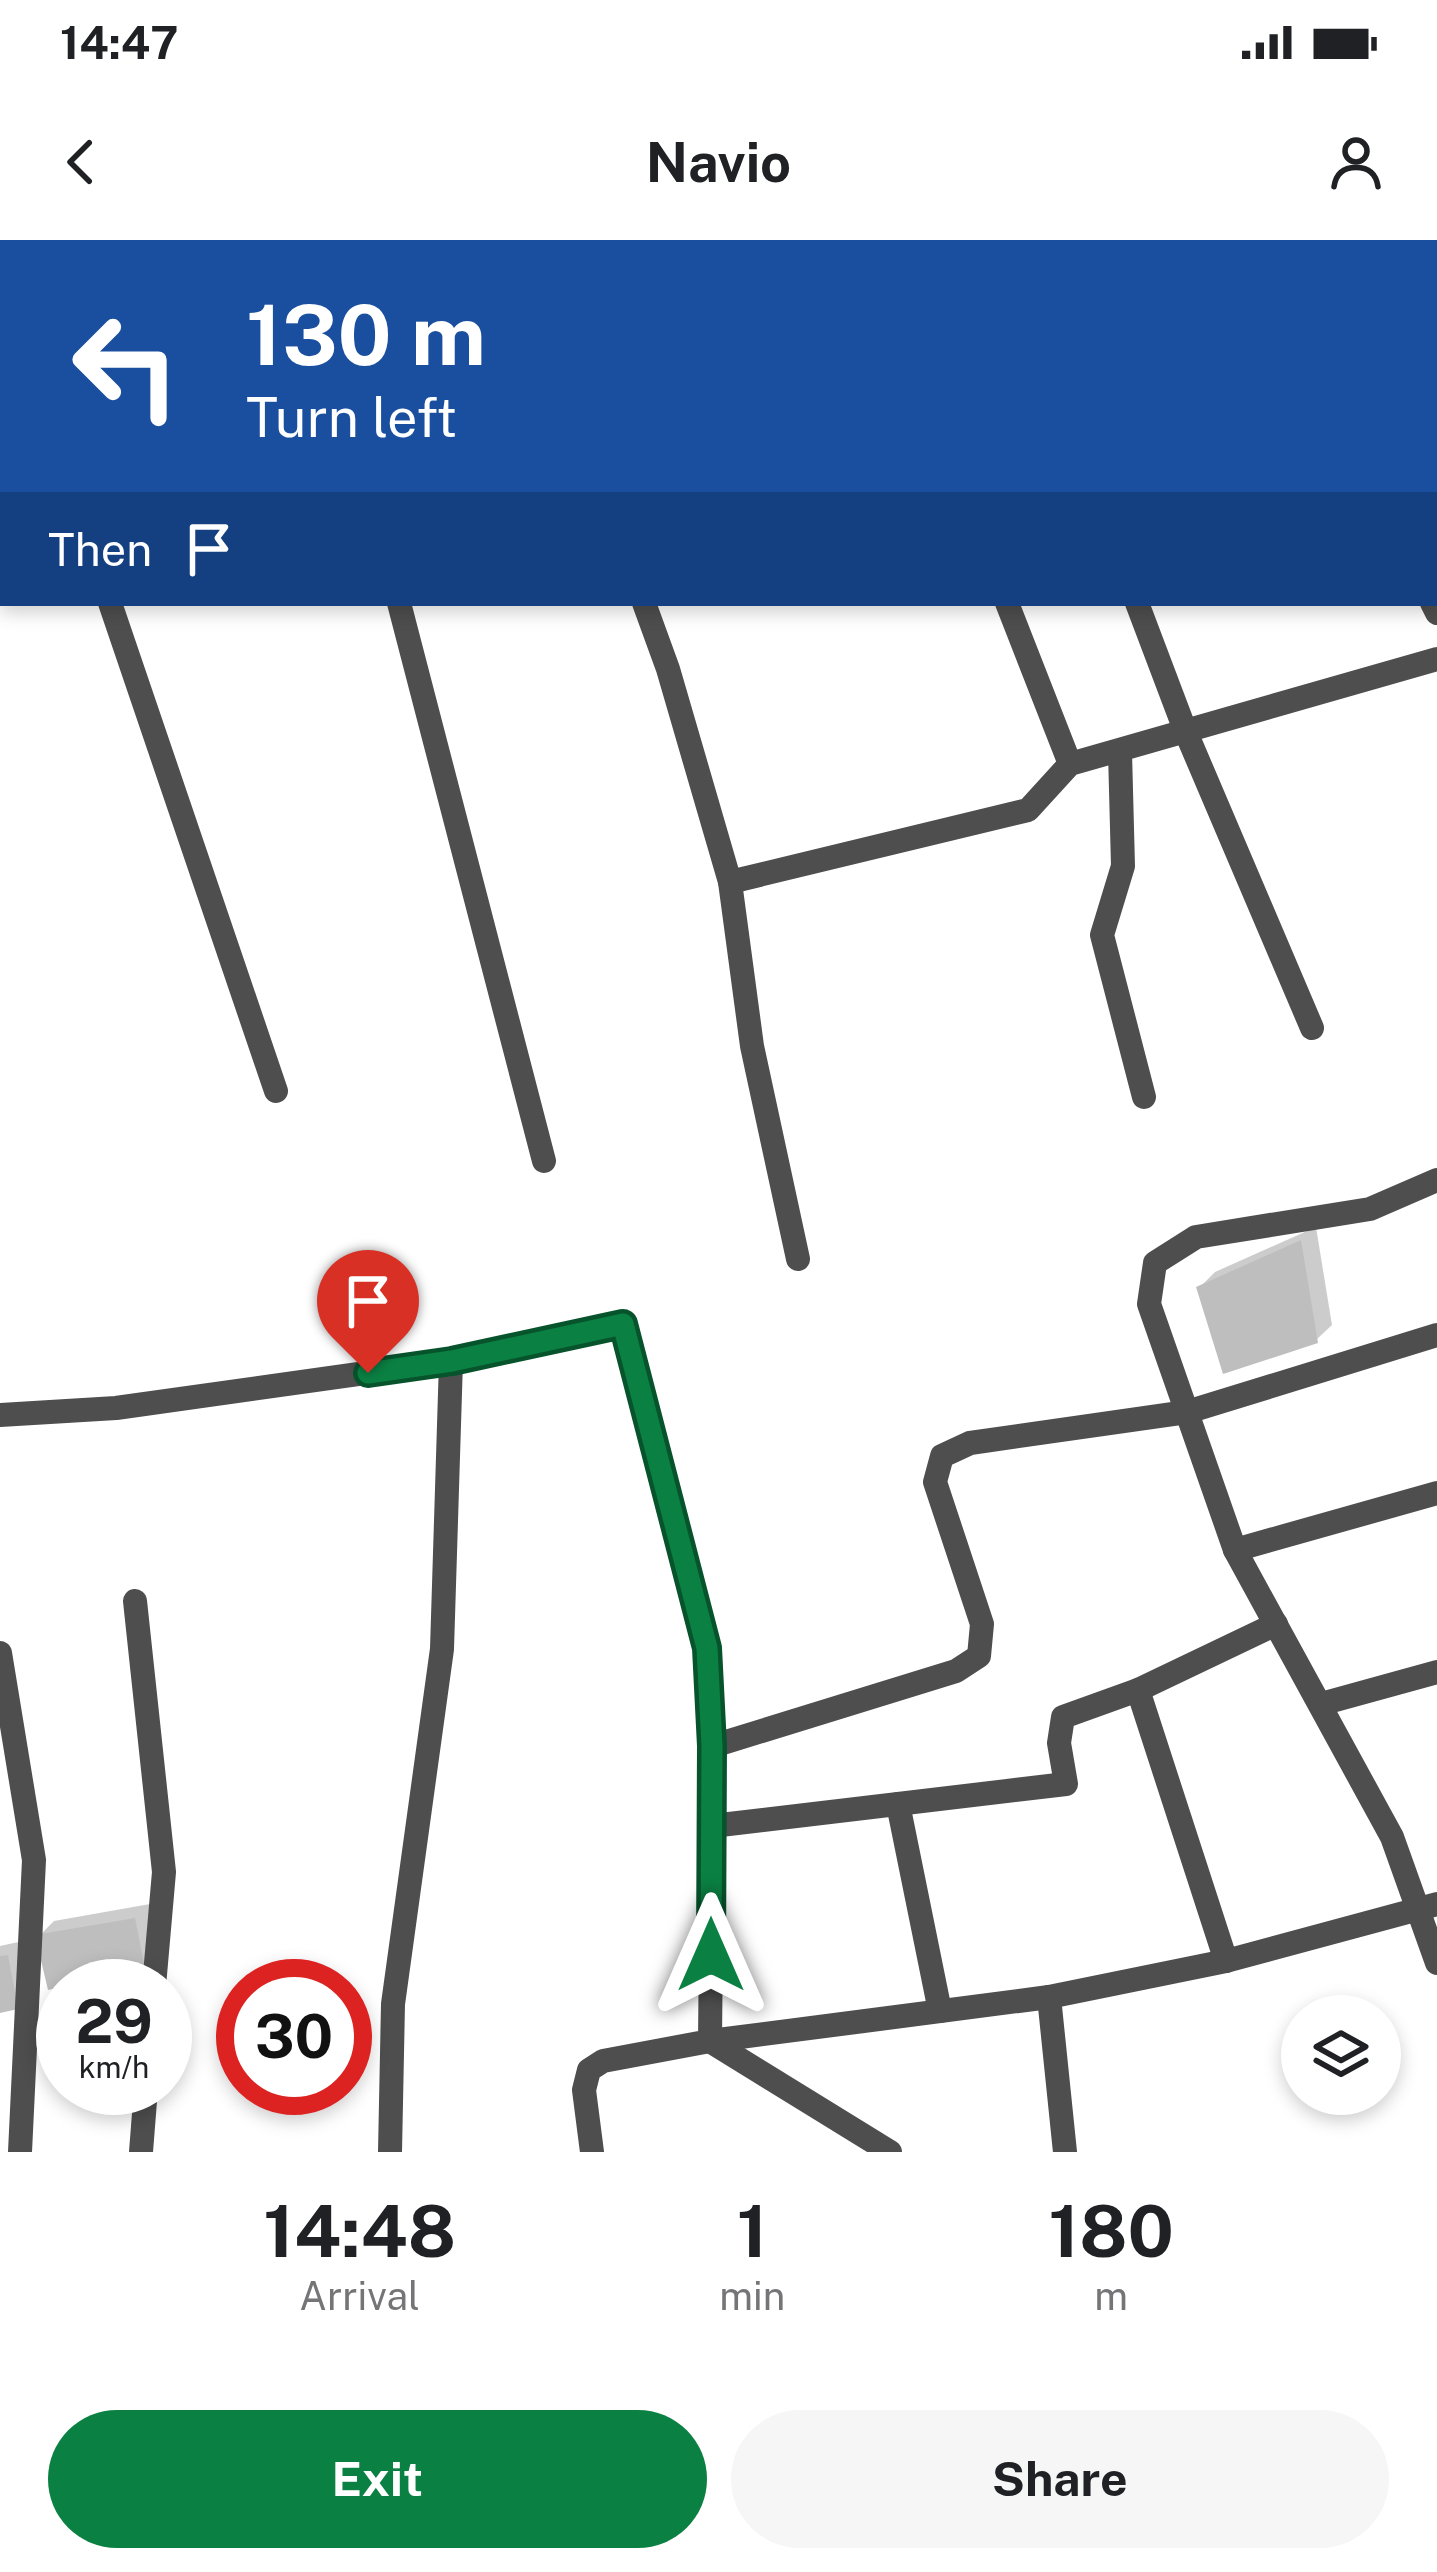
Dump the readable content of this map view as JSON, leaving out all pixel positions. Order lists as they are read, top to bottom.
{
  "page": {
    "status": "14:47",
    "header": "Navio",
    "turn": ["130 m", "Turn left"],
    "then": "Then",
    "speed": "29 km/h",
    "limit": "30",
    "eta": [
      "14:48",
      "Arrival",
      "1",
      "min",
      "180",
      "m"
    ],
    "buttons": ["Exit", "Share"]
  }
}
